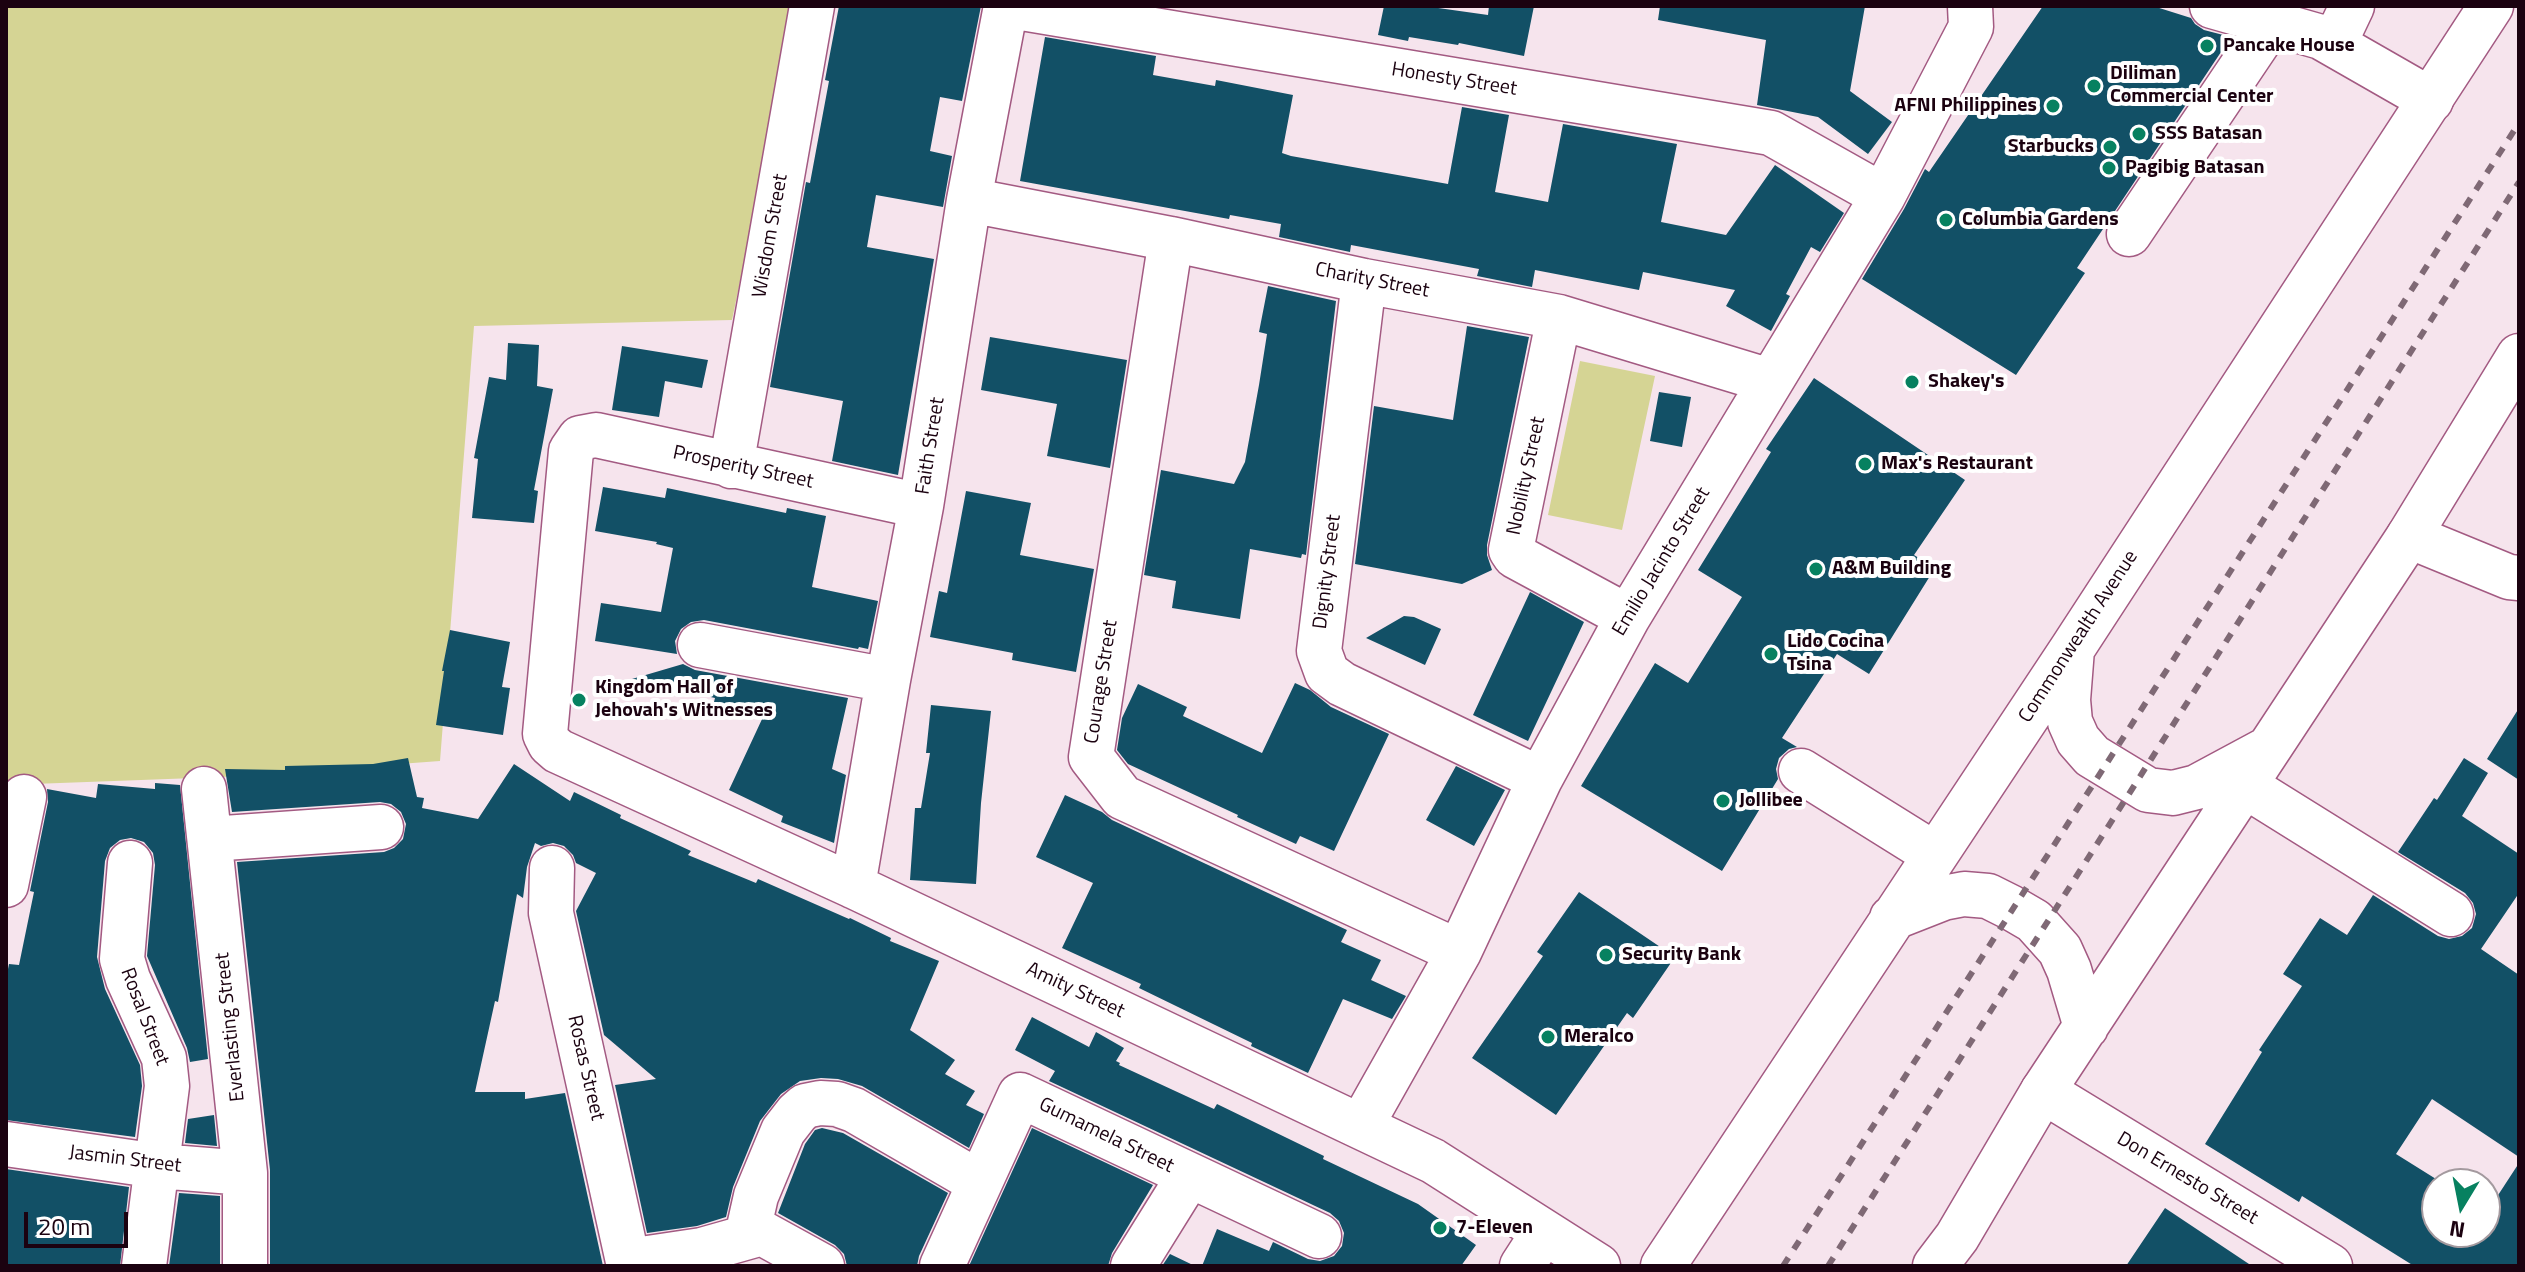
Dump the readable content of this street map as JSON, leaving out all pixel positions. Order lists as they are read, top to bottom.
{
  "streets": {
    "street": [
      "Honesty Street",
      "Wisdom Street",
      "Charity Street",
      "Faith Street",
      "Prosperity Street",
      "Nobility Street",
      "Emilio Jacinto Street",
      "Dignity Street",
      "Commonwealth Avenue",
      "Courage Street",
      "Amity Street",
      "Rosal Street",
      "Everlasting Street",
      "Rosas Street",
      "Gumamela Street",
      "Jasmin Street",
      "Don Ernesto Street"
    ]
  },
  "crossings": [
    ["Honesty Street", "Faith Street"],
    ["Honesty Street", "Emilio Jacinto Street"],
    ["Wisdom Street", "Prosperity Street"],
    ["Charity Street", "Faith Street"],
    ["Charity Street", "Nobility Street"],
    ["Charity Street", "Emilio Jacinto Street"],
    ["Charity Street", "Dignity Street"],
    ["Charity Street", "Courage Street"],
    ["Faith Street", "Prosperity Street"],
    ["Faith Street", "Amity Street"],
    ["Prosperity Street", "Amity Street"],
    ["Nobility Street", "Emilio Jacinto Street"],
    ["Emilio Jacinto Street", "Dignity Street"],
    ["Emilio Jacinto Street", "Courage Street"],
    ["Emilio Jacinto Street", "Amity Street"],
    ["Rosal Street", "Jasmin Street"],
    ["Everlasting Street", "Jasmin Street"]
  ],
  "places": [
    "Pancake House",
    "Diliman Commercial Center",
    "AFNI Philippines",
    "SSS Batasan",
    "Starbucks",
    "Pagibig Batasan",
    "Columbia Gardens",
    "Shakey's",
    "Max's Restaurant",
    "A&M Building",
    "Lido Cocina Tsina",
    "Kingdom Hall of Jehovah's Witnesses",
    "Jollibee",
    "Security Bank",
    "Meralco",
    "7-Eleven"
  ],
  "scale_bar": "20 m",
  "north": "bottom"
}
